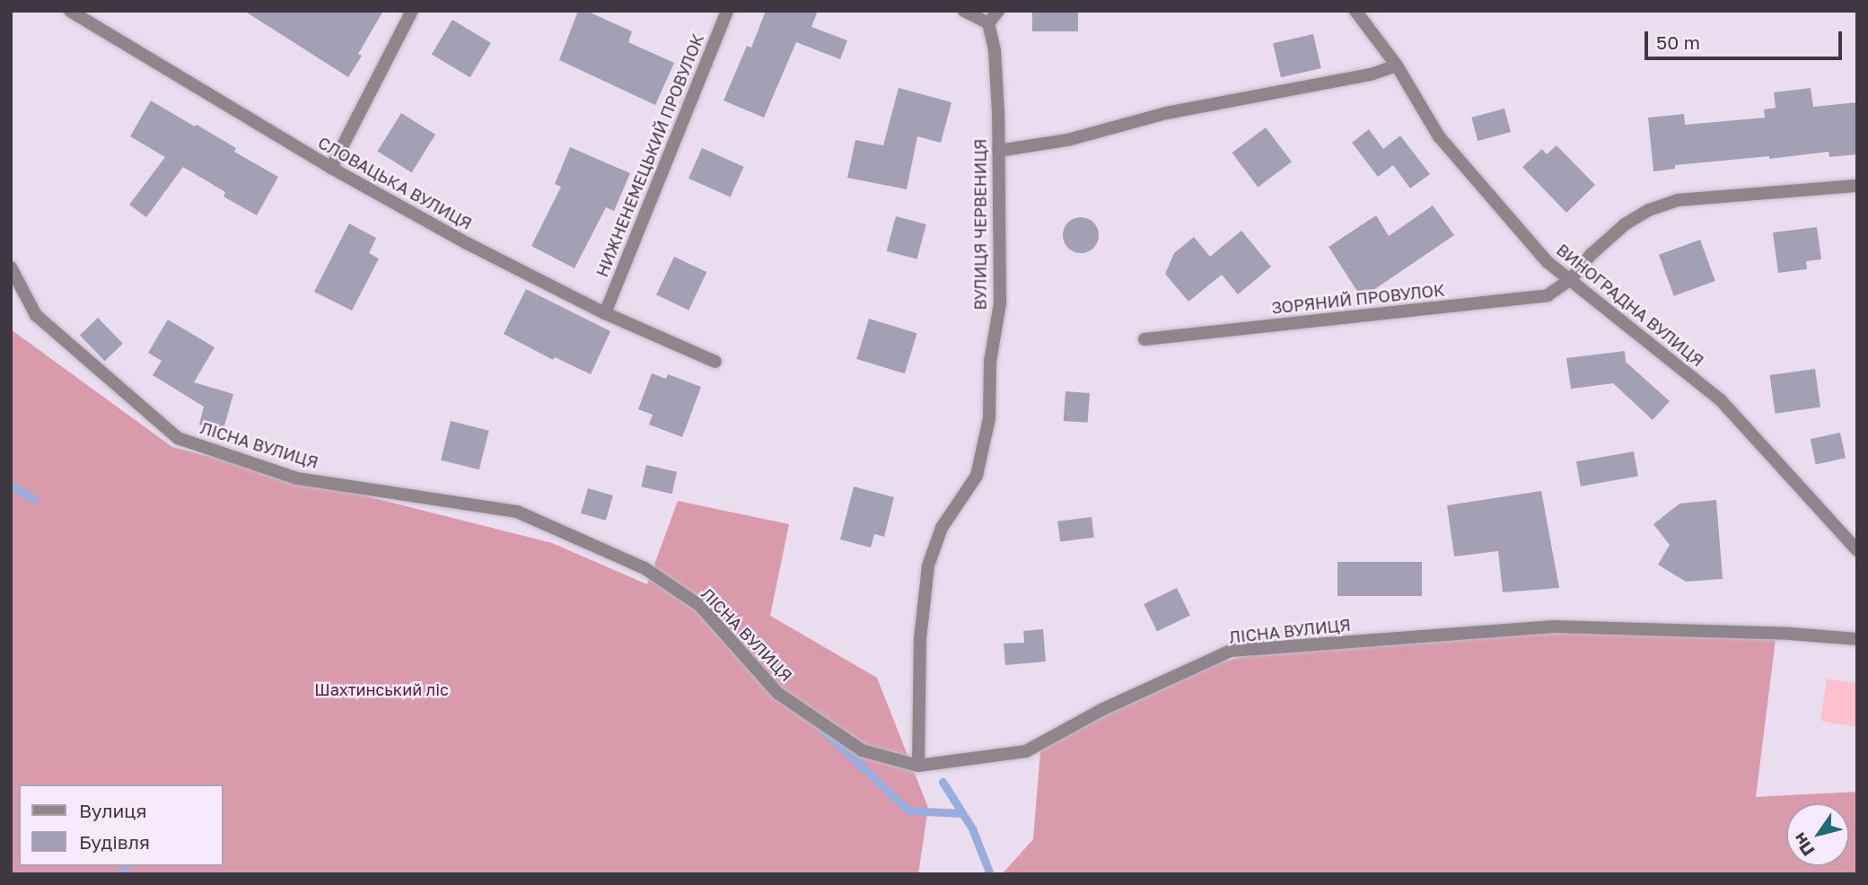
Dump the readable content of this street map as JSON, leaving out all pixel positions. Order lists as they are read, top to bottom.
{
  "streets": {
    "street": [
      "НИЖНЕНЕМЕЦЬКИЙ ПРОВУЛОК",
      "СЛОВАЦЬКА ВУЛИЦЯ",
      "ВУЛИЦЯ ЧЕРВЕНИЦЯ",
      "ЗОРЯНИЙ ПРОВУЛОК",
      "ВИНОГРАДНА ВУЛИЦЯ",
      "ЛІСНА ВУЛИЦЯ"
    ]
  },
  "crossings": [
    ["НИЖНЕНЕМЕЦЬКИЙ ПРОВУЛОК", "СЛОВАЦЬКА ВУЛИЦЯ"],
    ["ВУЛИЦЯ ЧЕРВЕНИЦЯ", "ЛІСНА ВУЛИЦЯ"],
    ["ЗОРЯНИЙ ПРОВУЛОК", "ВИНОГРАДНА ВУЛИЦЯ"]
  ],
  "parks": ["Шахтинський ліс"],
  "legend": ["Вулиця", "Будівля"],
  "scale_bar": "50 m",
  "north": "bottom left"
}
